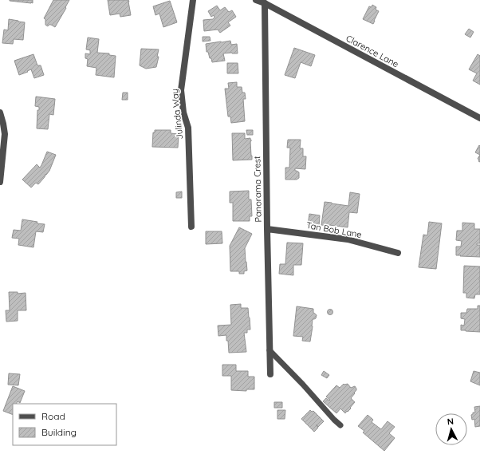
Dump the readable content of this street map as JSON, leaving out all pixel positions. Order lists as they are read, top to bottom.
{
  "streets": {
    "street": [
      "Clarence Lane",
      "Julinda Way",
      "Panorama Crest",
      "Tan Bob Lane"
    ]
  },
  "crossings": [
    ["Clarence Lane", "Panorama Crest"],
    ["Panorama Crest", "Tan Bob Lane"]
  ],
  "legend": ["Road", "Building"],
  "north": "top"
}
